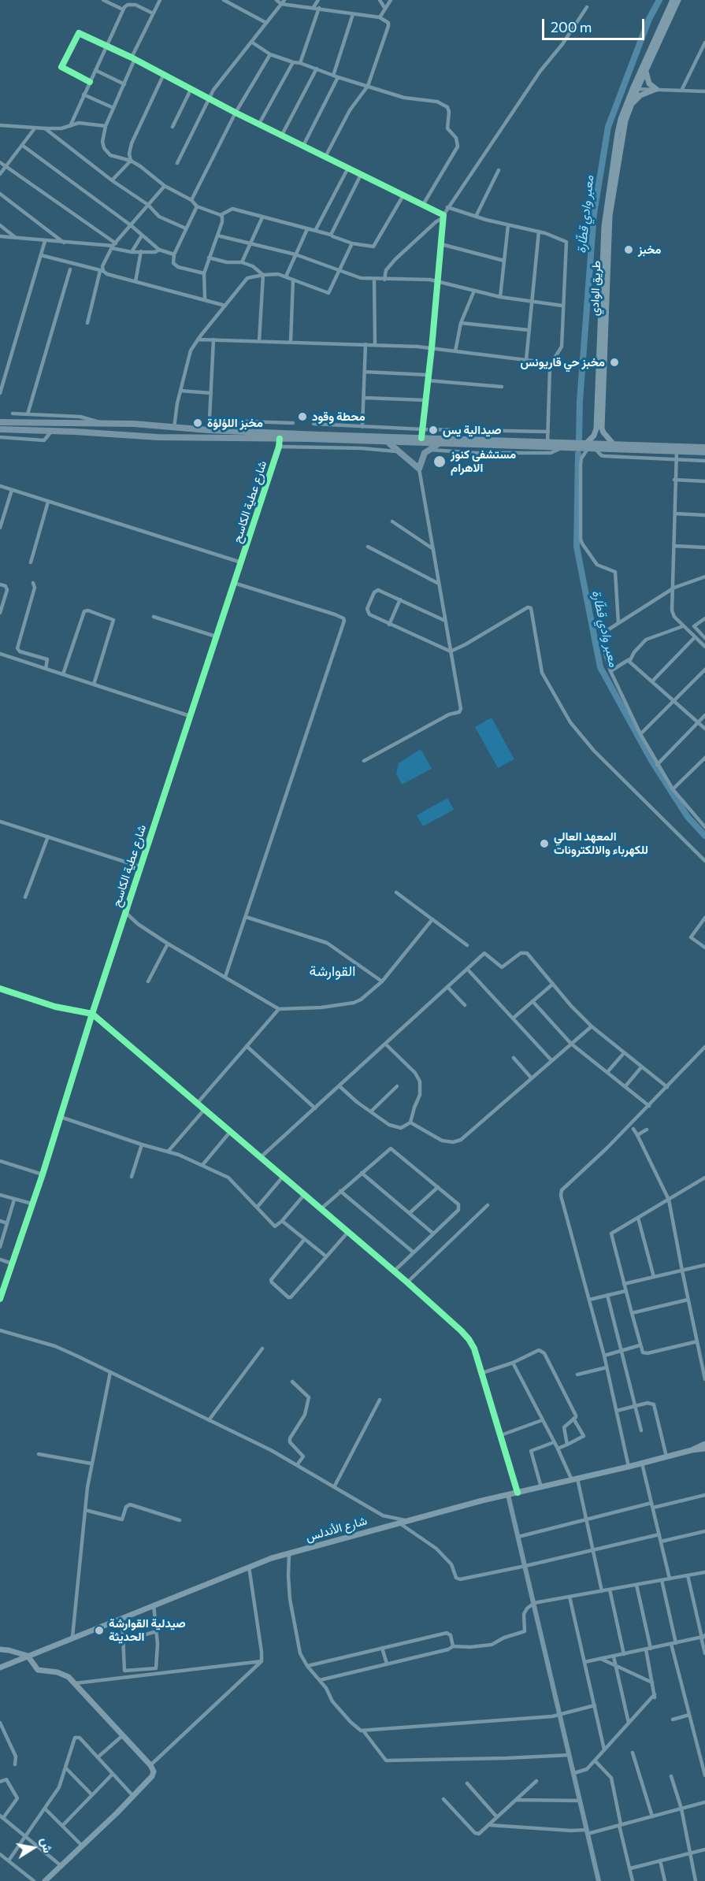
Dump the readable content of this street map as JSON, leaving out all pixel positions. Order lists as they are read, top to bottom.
{
  "streets": {
    "main road": ["طريق الوادي", "شارع الأندلس"],
    "street": ["شارع عطية الكاسح"]
  },
  "districts": ["القوارشة"],
  "water": ["معبر وادي قطّارة"],
  "places": [
    "مخبز",
    "مخبز حي قاريونس",
    "محطة وقود",
    "مخبز اللؤلؤة",
    "صيدالية يس",
    "مستشفى كنوز الاهرام",
    "المعهد العالي للكهرباء والالكترونات",
    "صيدلية القوارشة الحديثة"
  ],
  "scale_bar": "200 m",
  "north": "right"
}
